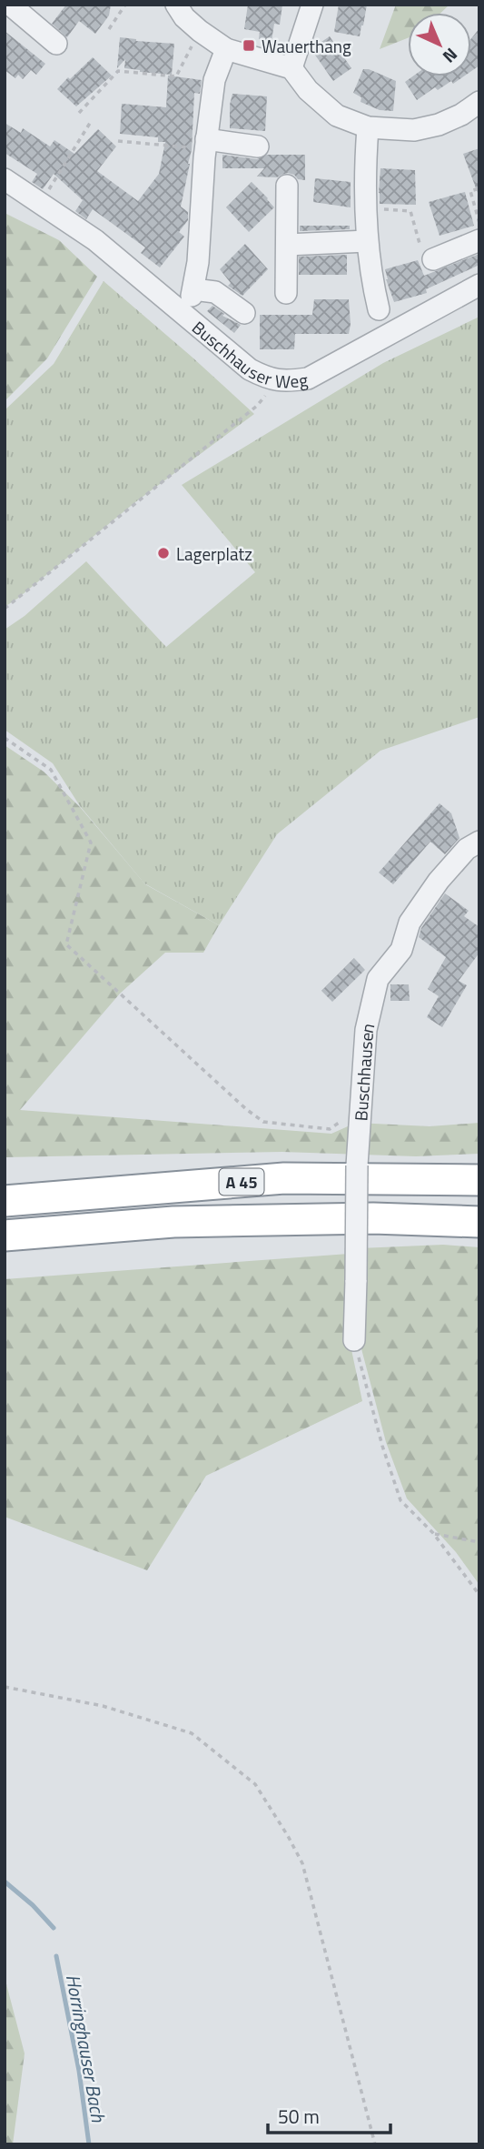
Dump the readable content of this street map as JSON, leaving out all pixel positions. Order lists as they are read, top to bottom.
{
  "streets": {
    "highway": ["A 45"],
    "street": ["Buschhauser Weg", "Buschhausen"]
  },
  "water": ["Horringhauser Bach"],
  "places": {
    "transit": ["Wauerthang"],
    "other": ["Lagerplatz"]
  },
  "scale_bar": "50 m",
  "north": "bottom right"
}
